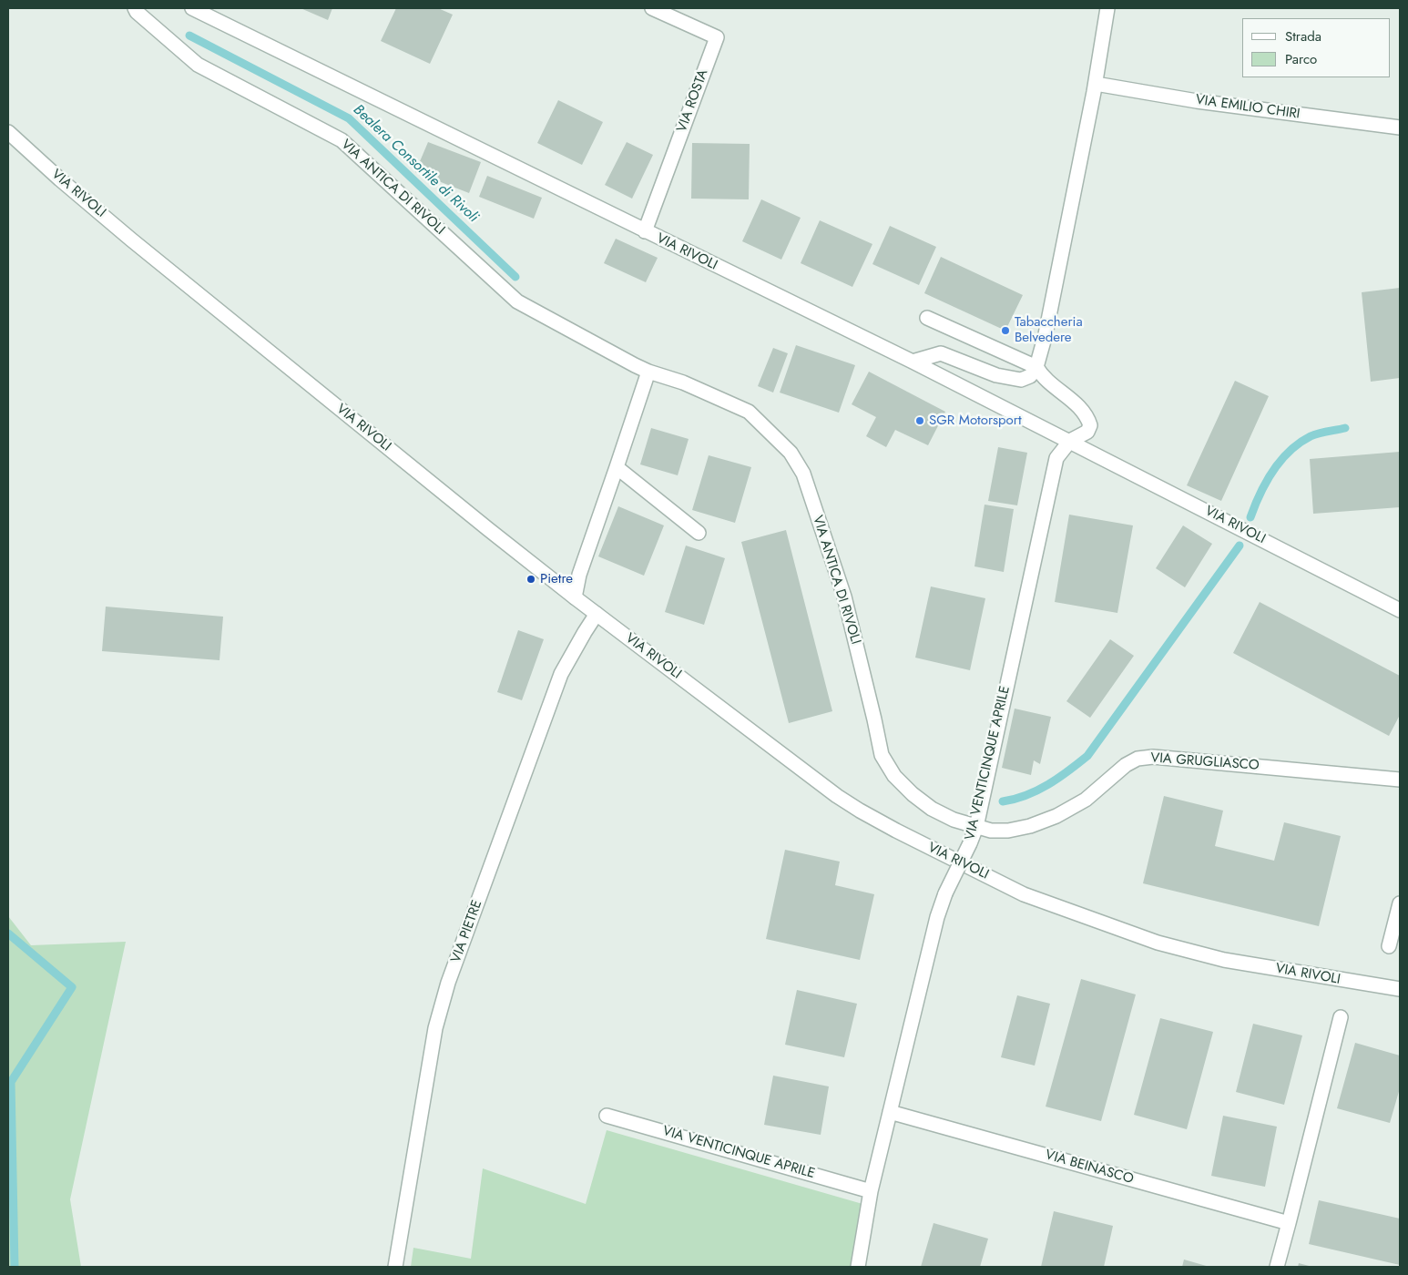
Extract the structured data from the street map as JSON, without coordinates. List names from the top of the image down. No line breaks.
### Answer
{"streets":{"street":["VIA ROSTA","VIA EMILIO CHIRI","VIA ANTICA DI RIVOLI","VIA RIVOLI","VIA GRUGLIASCO","VIA VENTICINQUE APRILE","VIA PIETRE","VIA BEINASCO"]},"crossings":[["VIA ROSTA","VIA RIVOLI"],["VIA ANTICA DI RIVOLI","VIA GRUGLIASCO"],["VIA ANTICA DI RIVOLI","VIA VENTICINQUE APRILE"],["VIA RIVOLI","VIA VENTICINQUE APRILE"],["VIA RIVOLI","VIA PIETRE"],["VIA GRUGLIASCO","VIA VENTICINQUE APRILE"],["VIA VENTICINQUE APRILE","VIA BEINASCO"]],"water":["Bealera Consortile di Rivoli"],"places":["Tabaccheria Belvedere","SGR Motorsport","Pietre"],"legend":["Strada","Parco"]}
